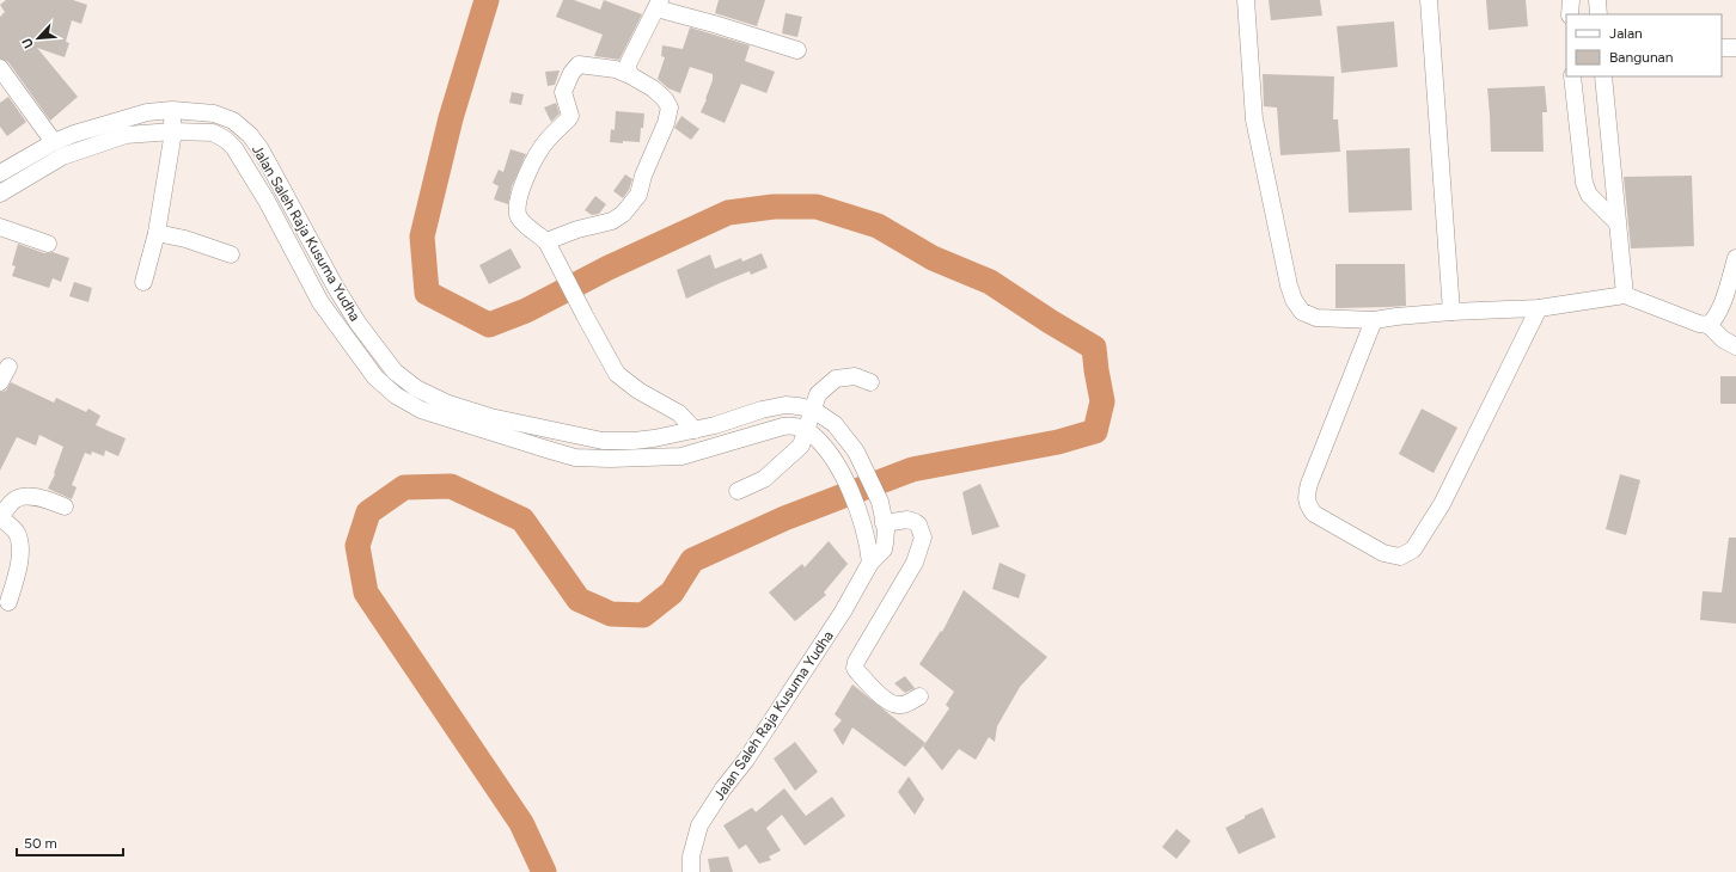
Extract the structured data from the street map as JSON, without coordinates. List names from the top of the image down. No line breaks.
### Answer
{"streets":{"street":["Jalan Saleh Raja Kusuma Yudha"]},"legend":["Jalan","Bangunan"],"scale_bar":"50 m","north":"bottom left"}
